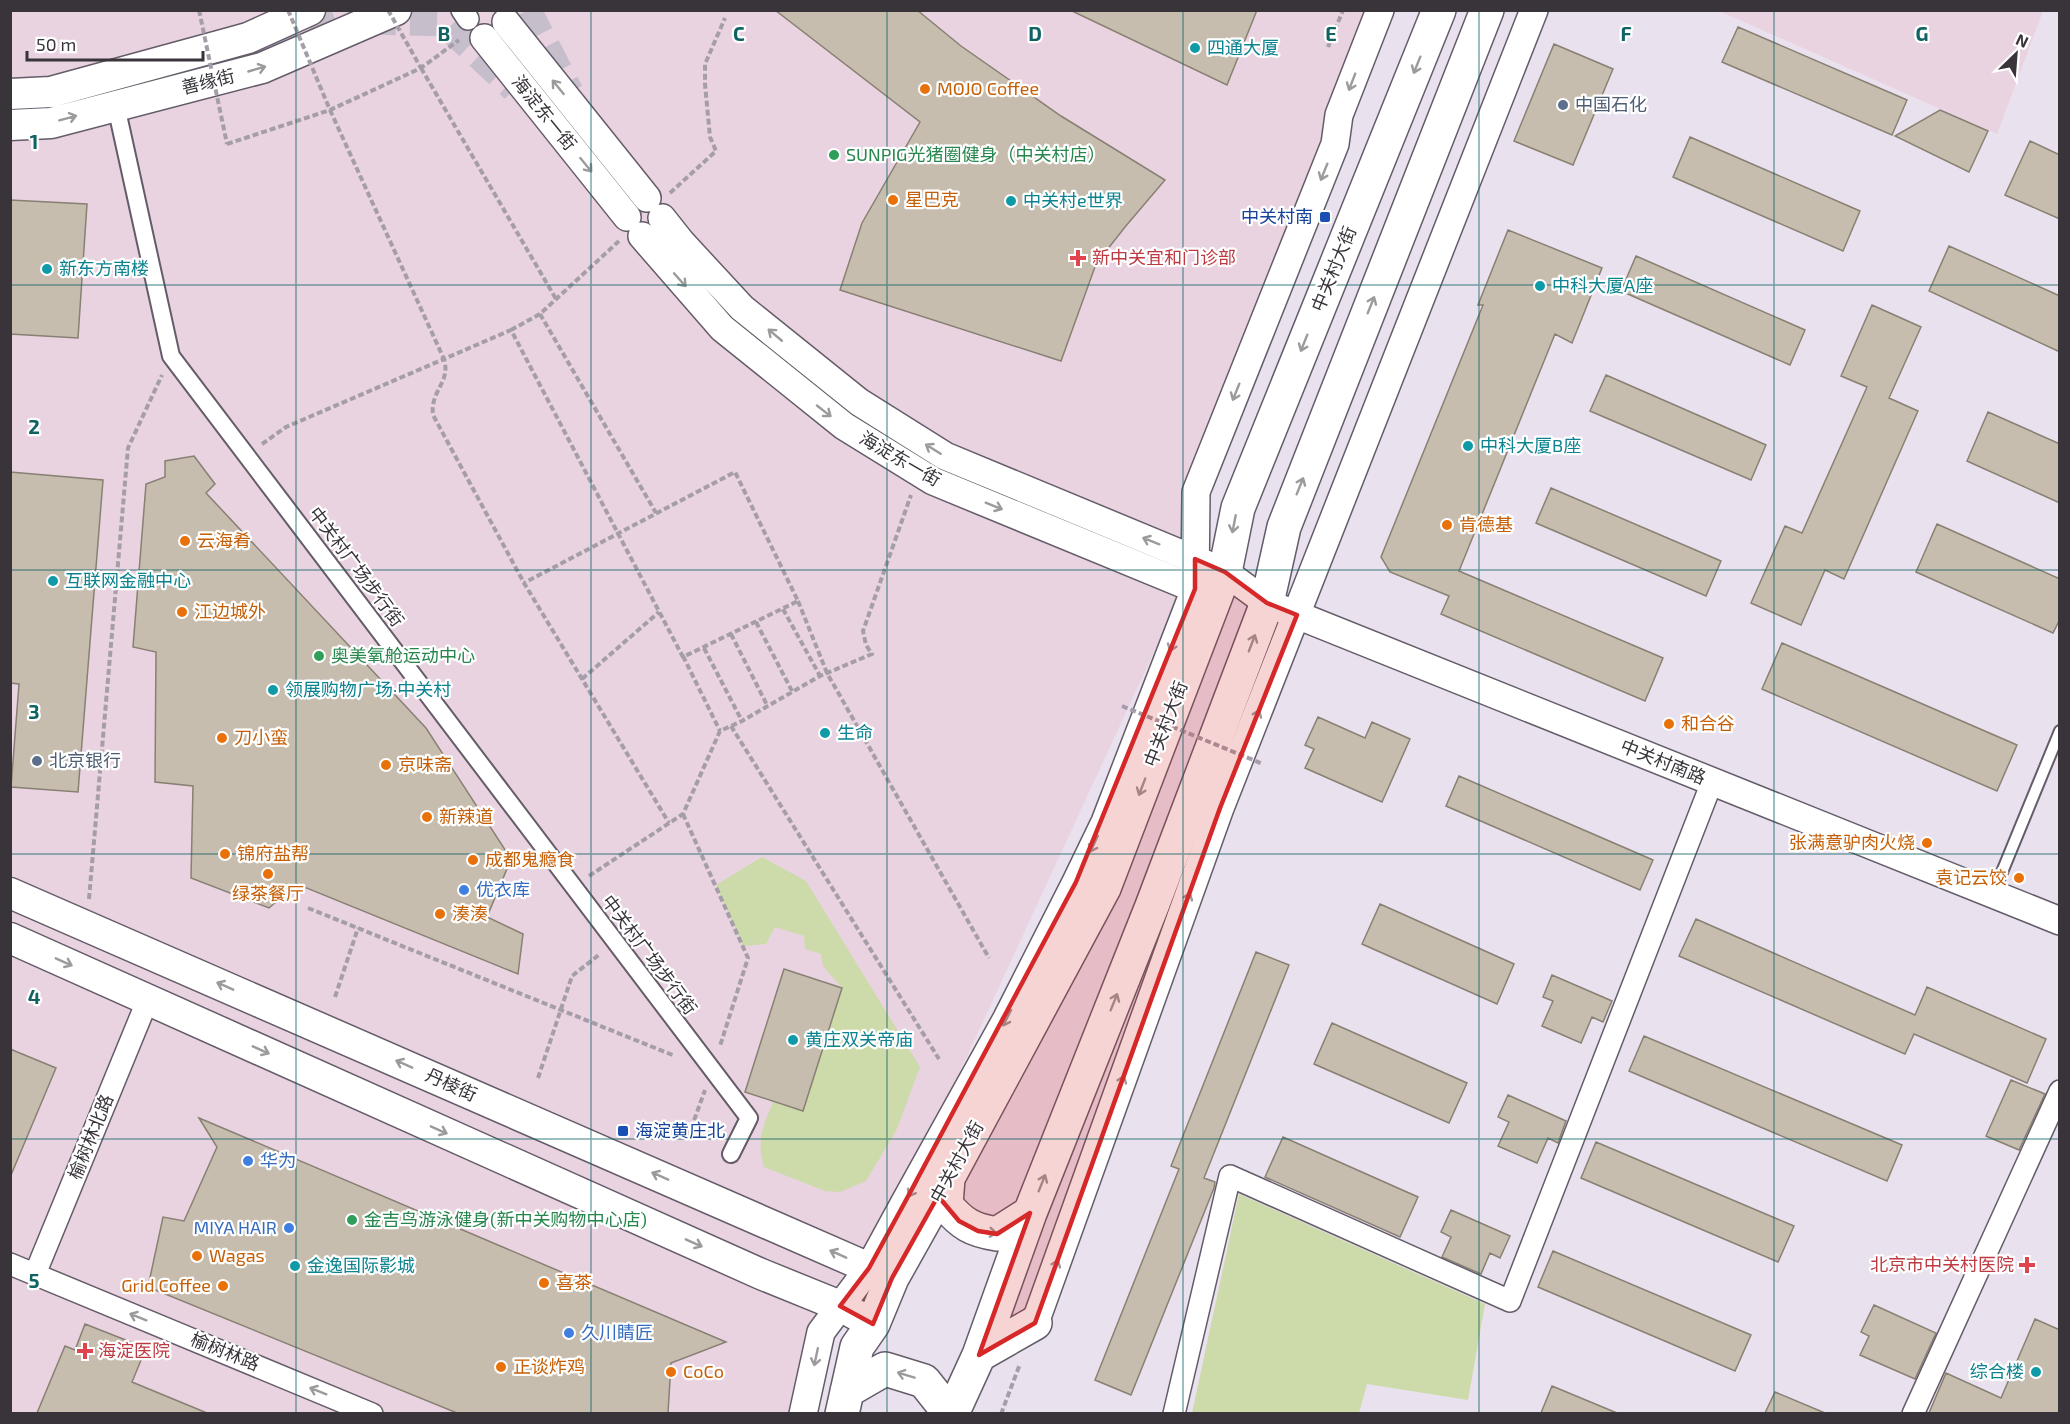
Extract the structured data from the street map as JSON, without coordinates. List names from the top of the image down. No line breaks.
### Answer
{"streets":{"main road":["善缘街","中关村大街","丹棱街"],"street":["海淀东一街","中关村广场步行街","中关村南路","榆树林北路","榆树林路"]},"crossings":[["善缘街","中关村广场步行街"],["海淀东一街","中关村大街"],["海淀东一街","中关村南路"],["中关村大街","中关村南路"],["中关村大街","丹棱街"],["榆树林北路","榆树林路"]],"one_way":["榆树林路"],"places":{"other":["四通大厦","MOJO Coffee","中国石化","SUNPIG光猪圈健身（中关村店）","星巴克","中关村e世界","新东方南楼","中科大厦A座","中科大厦B座","肯德基","云海肴","互联网金融中心","江边城外","奥美氧舱运动中心","领展购物广场·中关村","和合谷","生命","刀小蛮","北京银行","京味斋","新辣道","张满意驴肉火烧","锦府盐帮","成都鬼瘾食","绿茶餐厅","袁记云饺","优衣库","湊湊","黄庄双关帝庙","华为","金吉鸟游泳健身(新中关购物中心店)","MIYA HAIR","Wagas","金逸国际影城","喜茶","Grid Coffee","久川睛匠","正谈炸鸡","CoCo","综合楼"],"transit":["中关村南","海淀黄庄北"],"health":["新中关宜和门诊部","北京市中关村医院","海淀医院"]},"scale_bar":"50 m","north":"top right","grid":{"columns":["B","C","D","E","F","G"],"rows":["1","2","3","4","5"]}}
